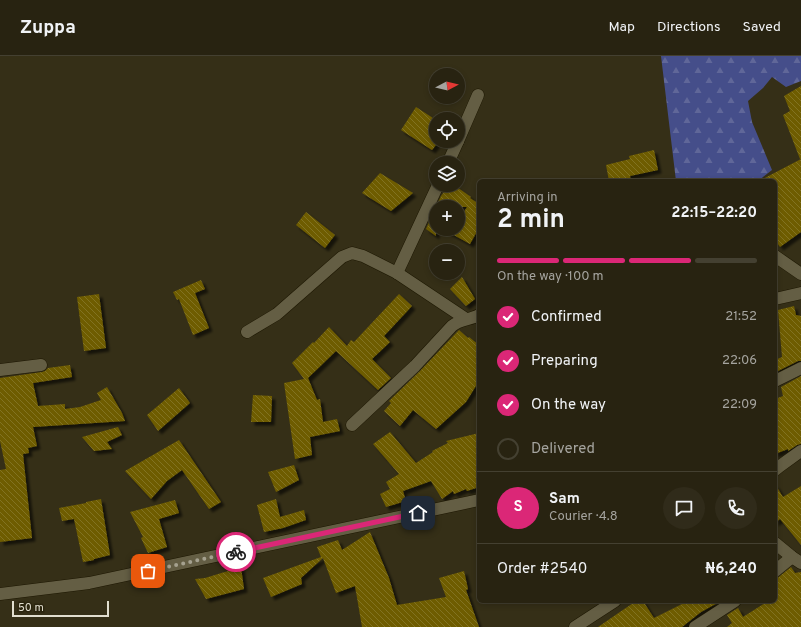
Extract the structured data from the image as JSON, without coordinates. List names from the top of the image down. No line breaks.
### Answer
{"scale_bar":"50 m","north":"right","page":{"header":"Zuppa","nav":["Map","Directions","Saved"],"map_buttons":["+","−"],"heading":["2 min","Arriving in","22:15–22:20"],"panel":["Sam","Courier · 4.8","Order #2540","₦6,240"],"bar":"On the way · 100 m","list":[["Confirmed","21:52"],["Preparing","22:06"],["On the way","22:09"],"Delivered"],"round":"S","scale":"50 m"}}
